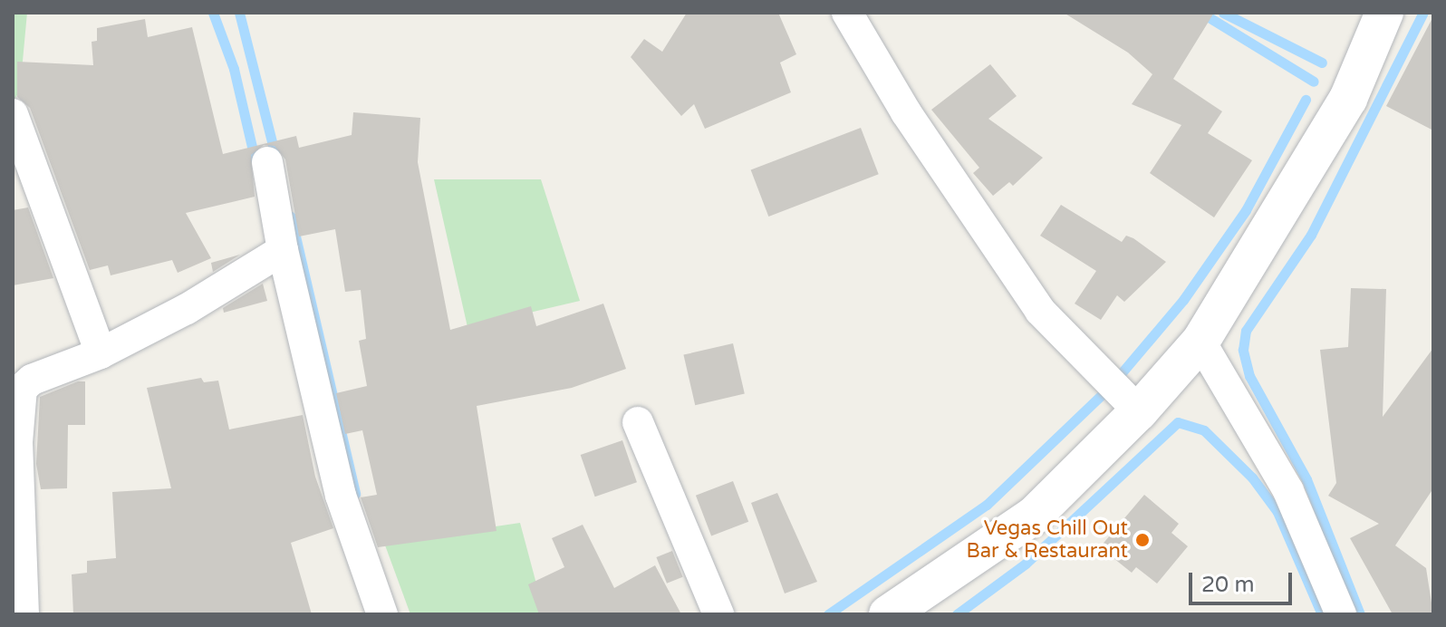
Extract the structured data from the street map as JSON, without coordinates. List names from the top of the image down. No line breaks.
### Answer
{"places":["Vegas Chill Out Bar & Restaurant"],"scale_bar":"20 m"}
